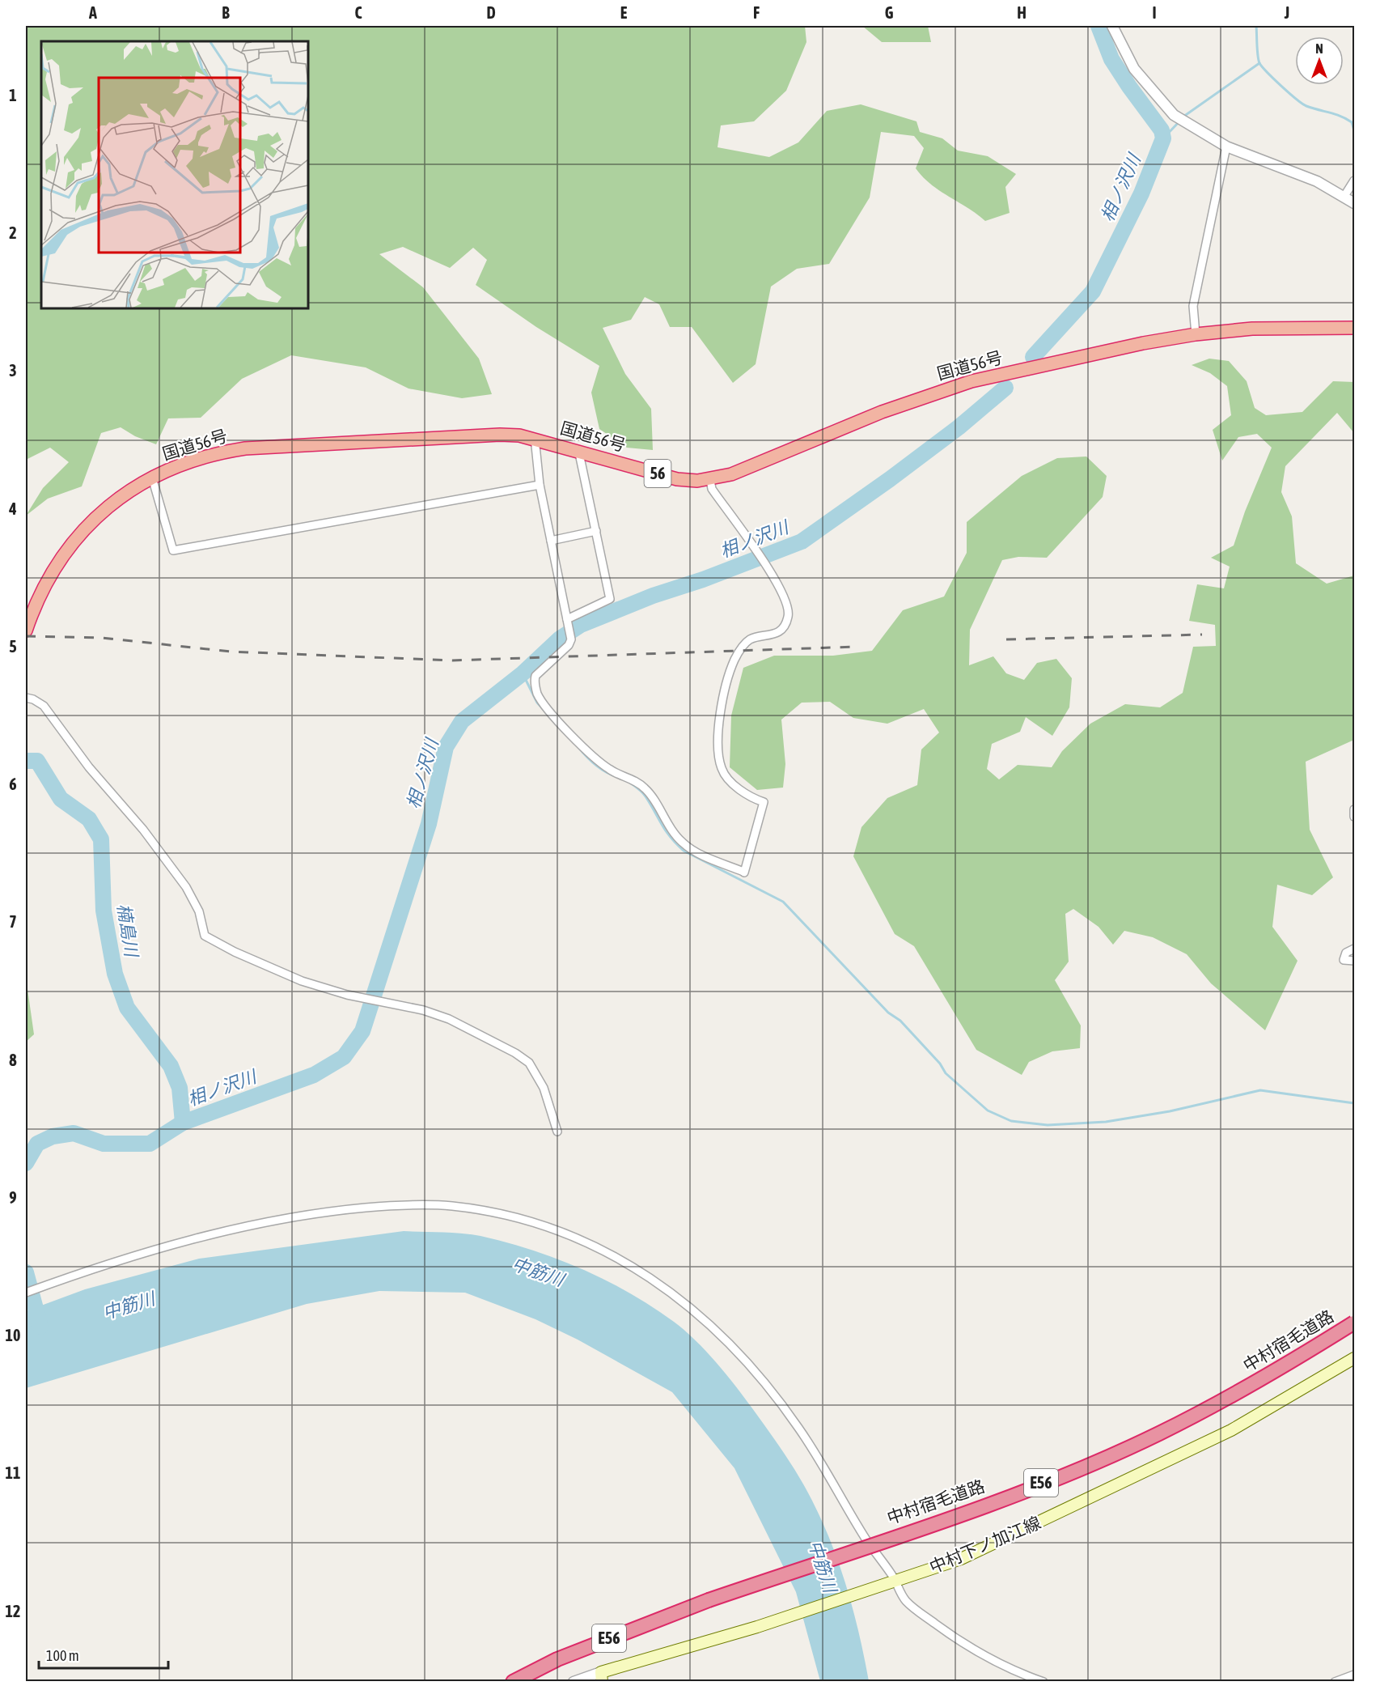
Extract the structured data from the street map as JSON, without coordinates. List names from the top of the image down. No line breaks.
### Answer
{"streets":{"highway":["国道56号","56","中村宿毛道路","E56"],"main road":["中村下ノ加江線"]},"water":["相ノ沢川","楠島川","中筋川"],"scale_bar":"100 m","north":"top","grid":{"columns":["A","B","C","D","E","F","G","H","I","J"],"rows":["1","2","3","4","5","6","7","8","9","10","11","12"]}}
